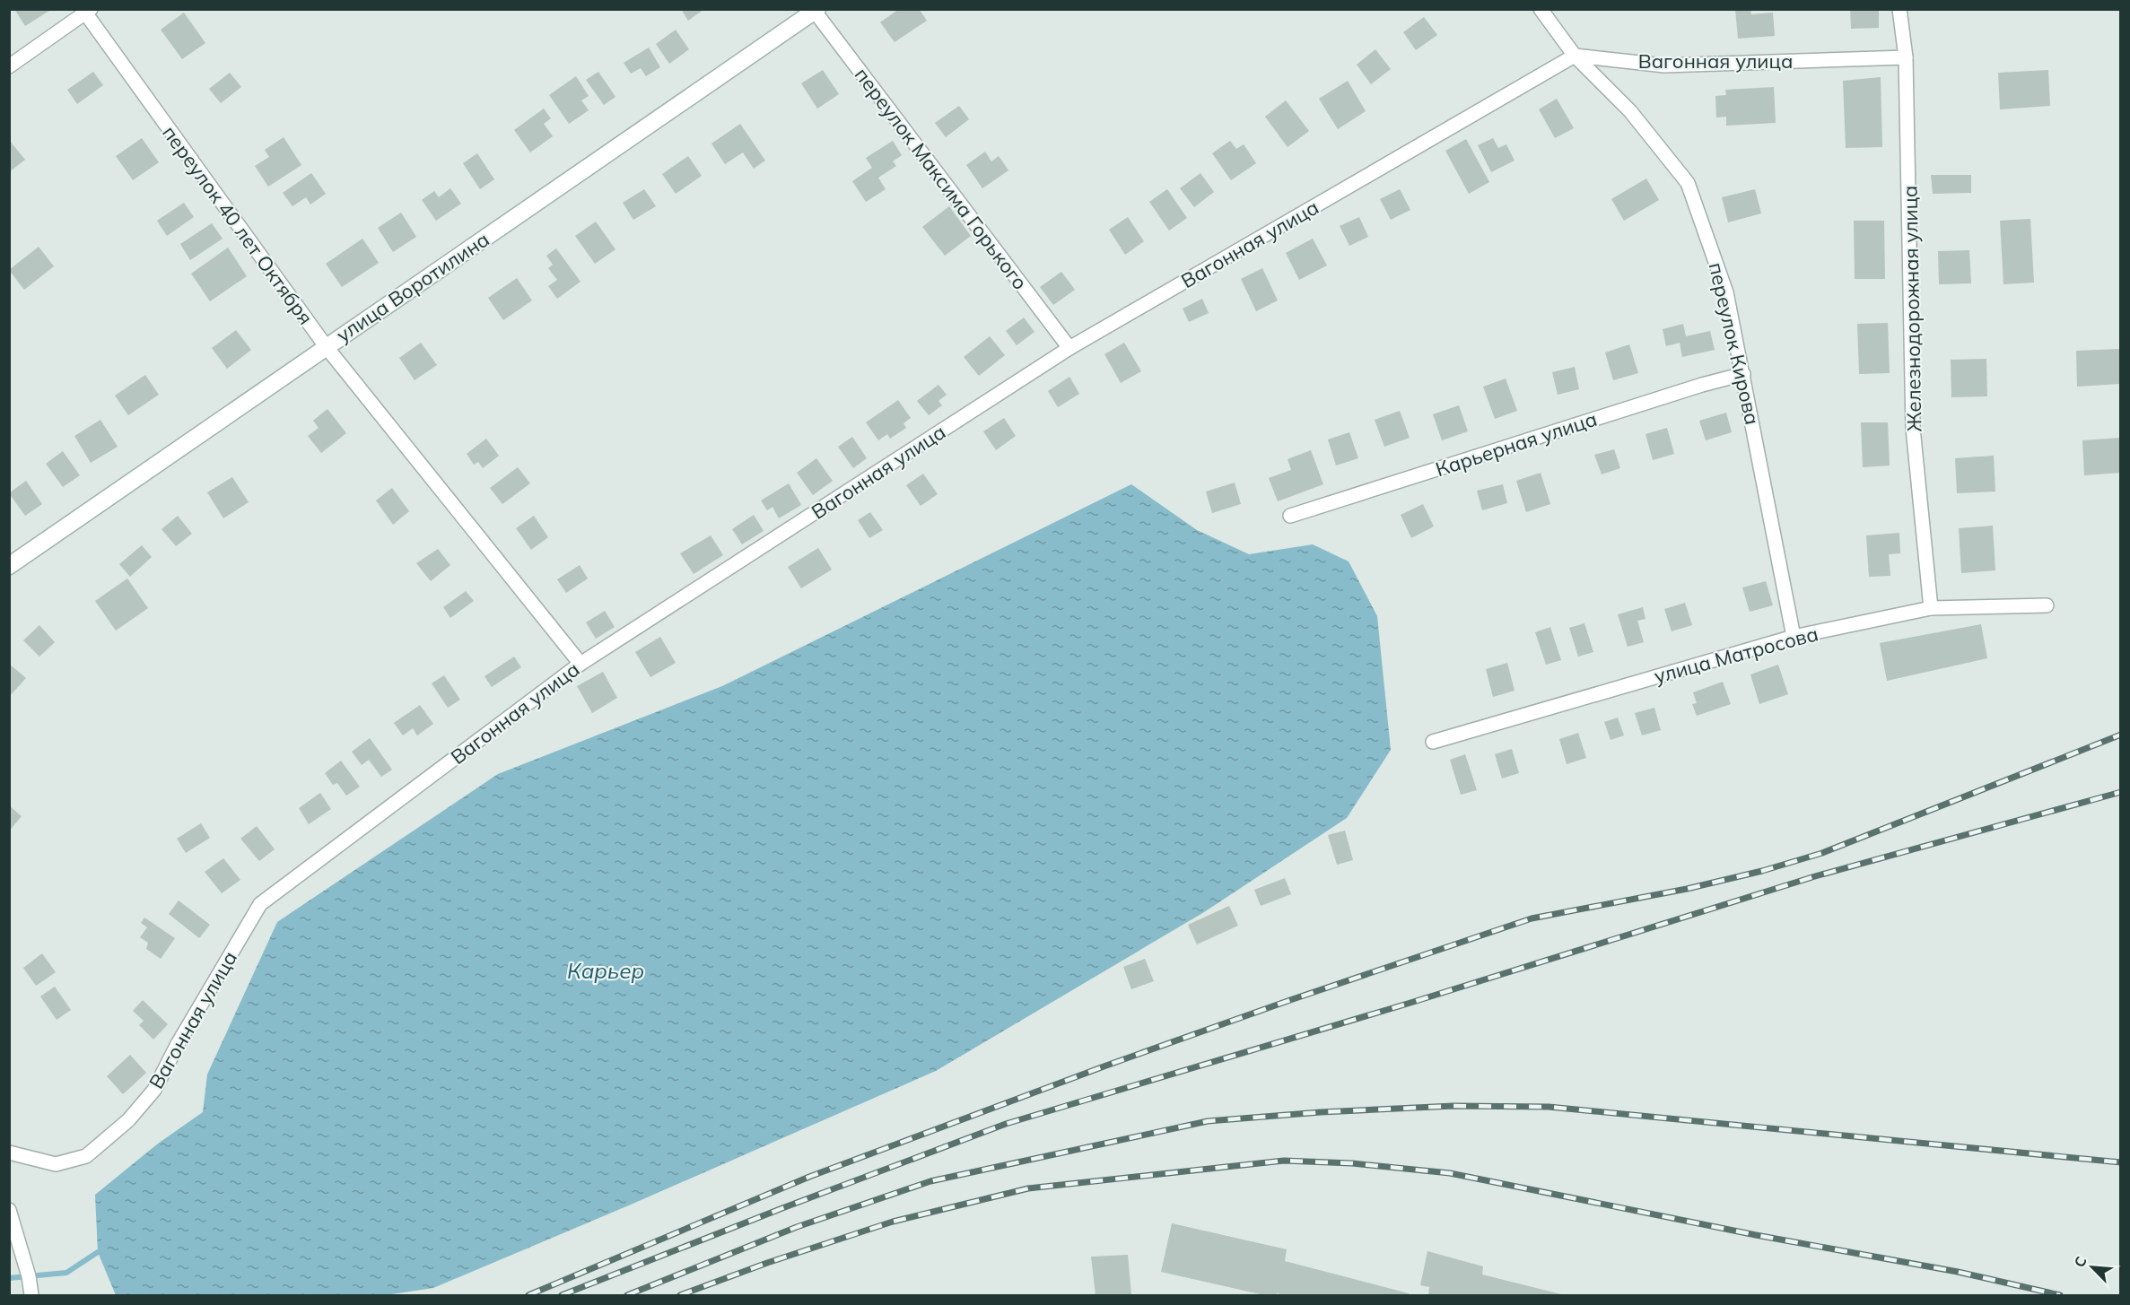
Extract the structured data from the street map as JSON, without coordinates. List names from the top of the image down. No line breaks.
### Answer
{"streets":{"street":["Вагонная улица","переулок Максима Горького","переулок 40 лет Октября","улица Воротилина","Железнодорожная улица","переулок Кирова","Карьерная улица","улица Матросова"]},"crossings":[["Вагонная улица","переулок Максима Горького"],["Вагонная улица","переулок 40 лет Октября"],["Вагонная улица","Железнодорожная улица"],["Вагонная улица","переулок Кирова"],["переулок Максима Горького","улица Воротилина"],["переулок 40 лет Октября","улица Воротилина"],["Железнодорожная улица","улица Матросова"],["переулок Кирова","Карьерная улица"],["переулок Кирова","улица Матросова"]],"water":["Карьер"],"north":"top left"}
